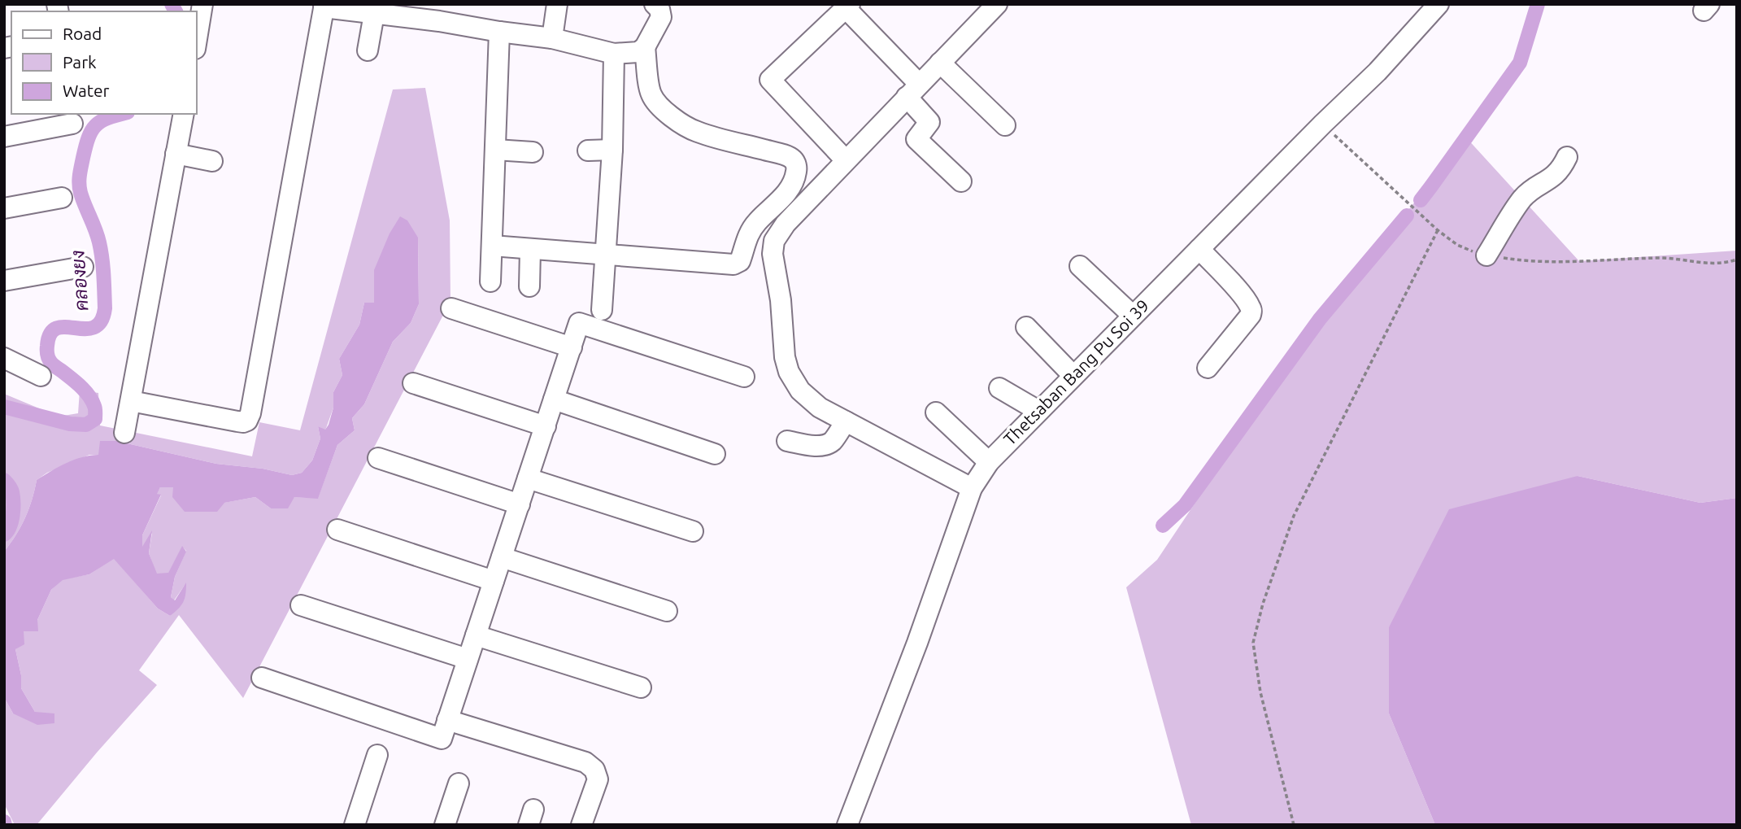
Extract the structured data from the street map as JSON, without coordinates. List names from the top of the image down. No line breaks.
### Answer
{"streets":{"street":["Thetsaban Bang Pu Soi 39"]},"water":["คลองยง"],"legend":["Road","Park","Water"]}
